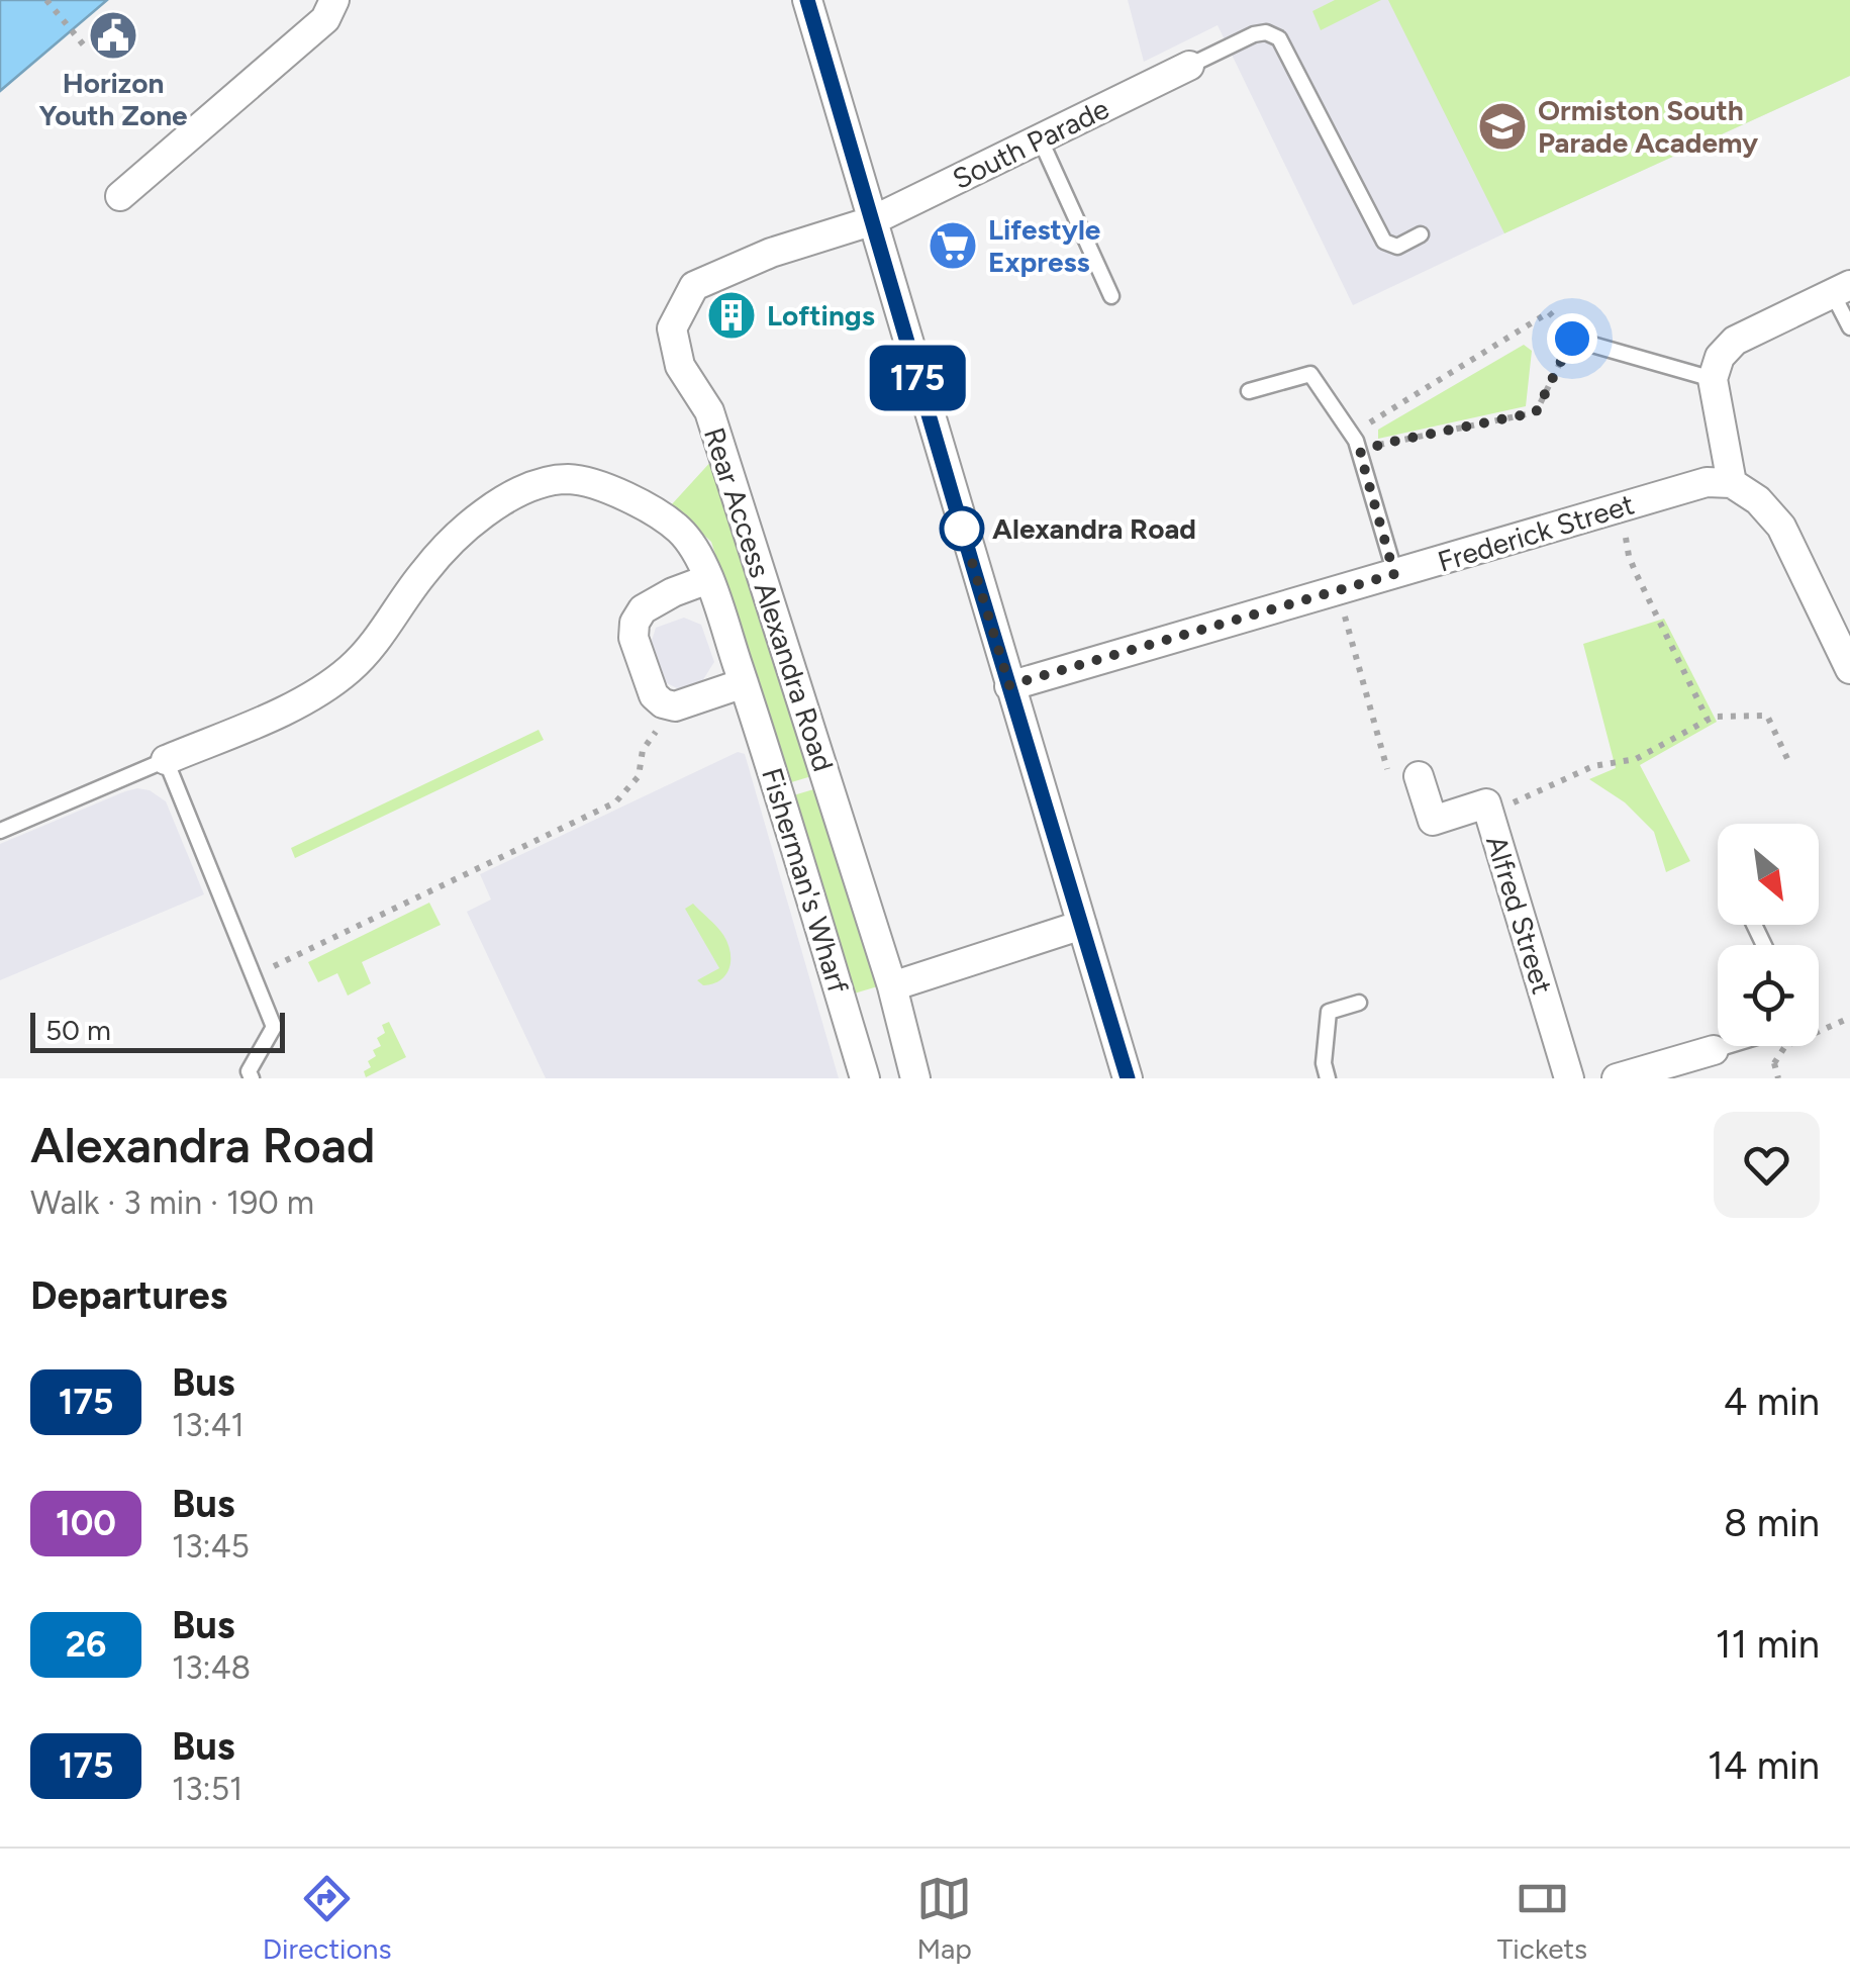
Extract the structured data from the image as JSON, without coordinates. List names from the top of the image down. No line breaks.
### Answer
{"streets":{"street":["South Parade","Frederick Street","Rear Access Alexandra Road","Fisherman's Wharf","Alfred Street"]},"crossings":[["South Parade","Rear Access Alexandra Road"]],"places":{"public building":["Horizon Youth Zone"],"school or university":["Ormiston South Parade Academy"],"supermarket":["Lifestyle Express"],"building":["Loftings"],"other":["Alexandra Road"]},"lines":["bus line 175"],"scale_bar":"50 m","north":"bottom right","page":{"on_map":"175","scale":"50 m","heading":[["Alexandra Road","Walk · 3 min · 190 m"],"Departures"],"list":[{"mark":"175","name":"Bus","note":"13:41","value":"4 min"},{"mark":"100","name":"Bus","note":"13:45","value":"8 min"},{"mark":"26","name":"Bus","note":"13:48","value":"11 min"},{"mark":"175","name":"Bus","note":"13:51","value":"14 min"}],"tabs":["Directions","Map","Tickets"]}}
